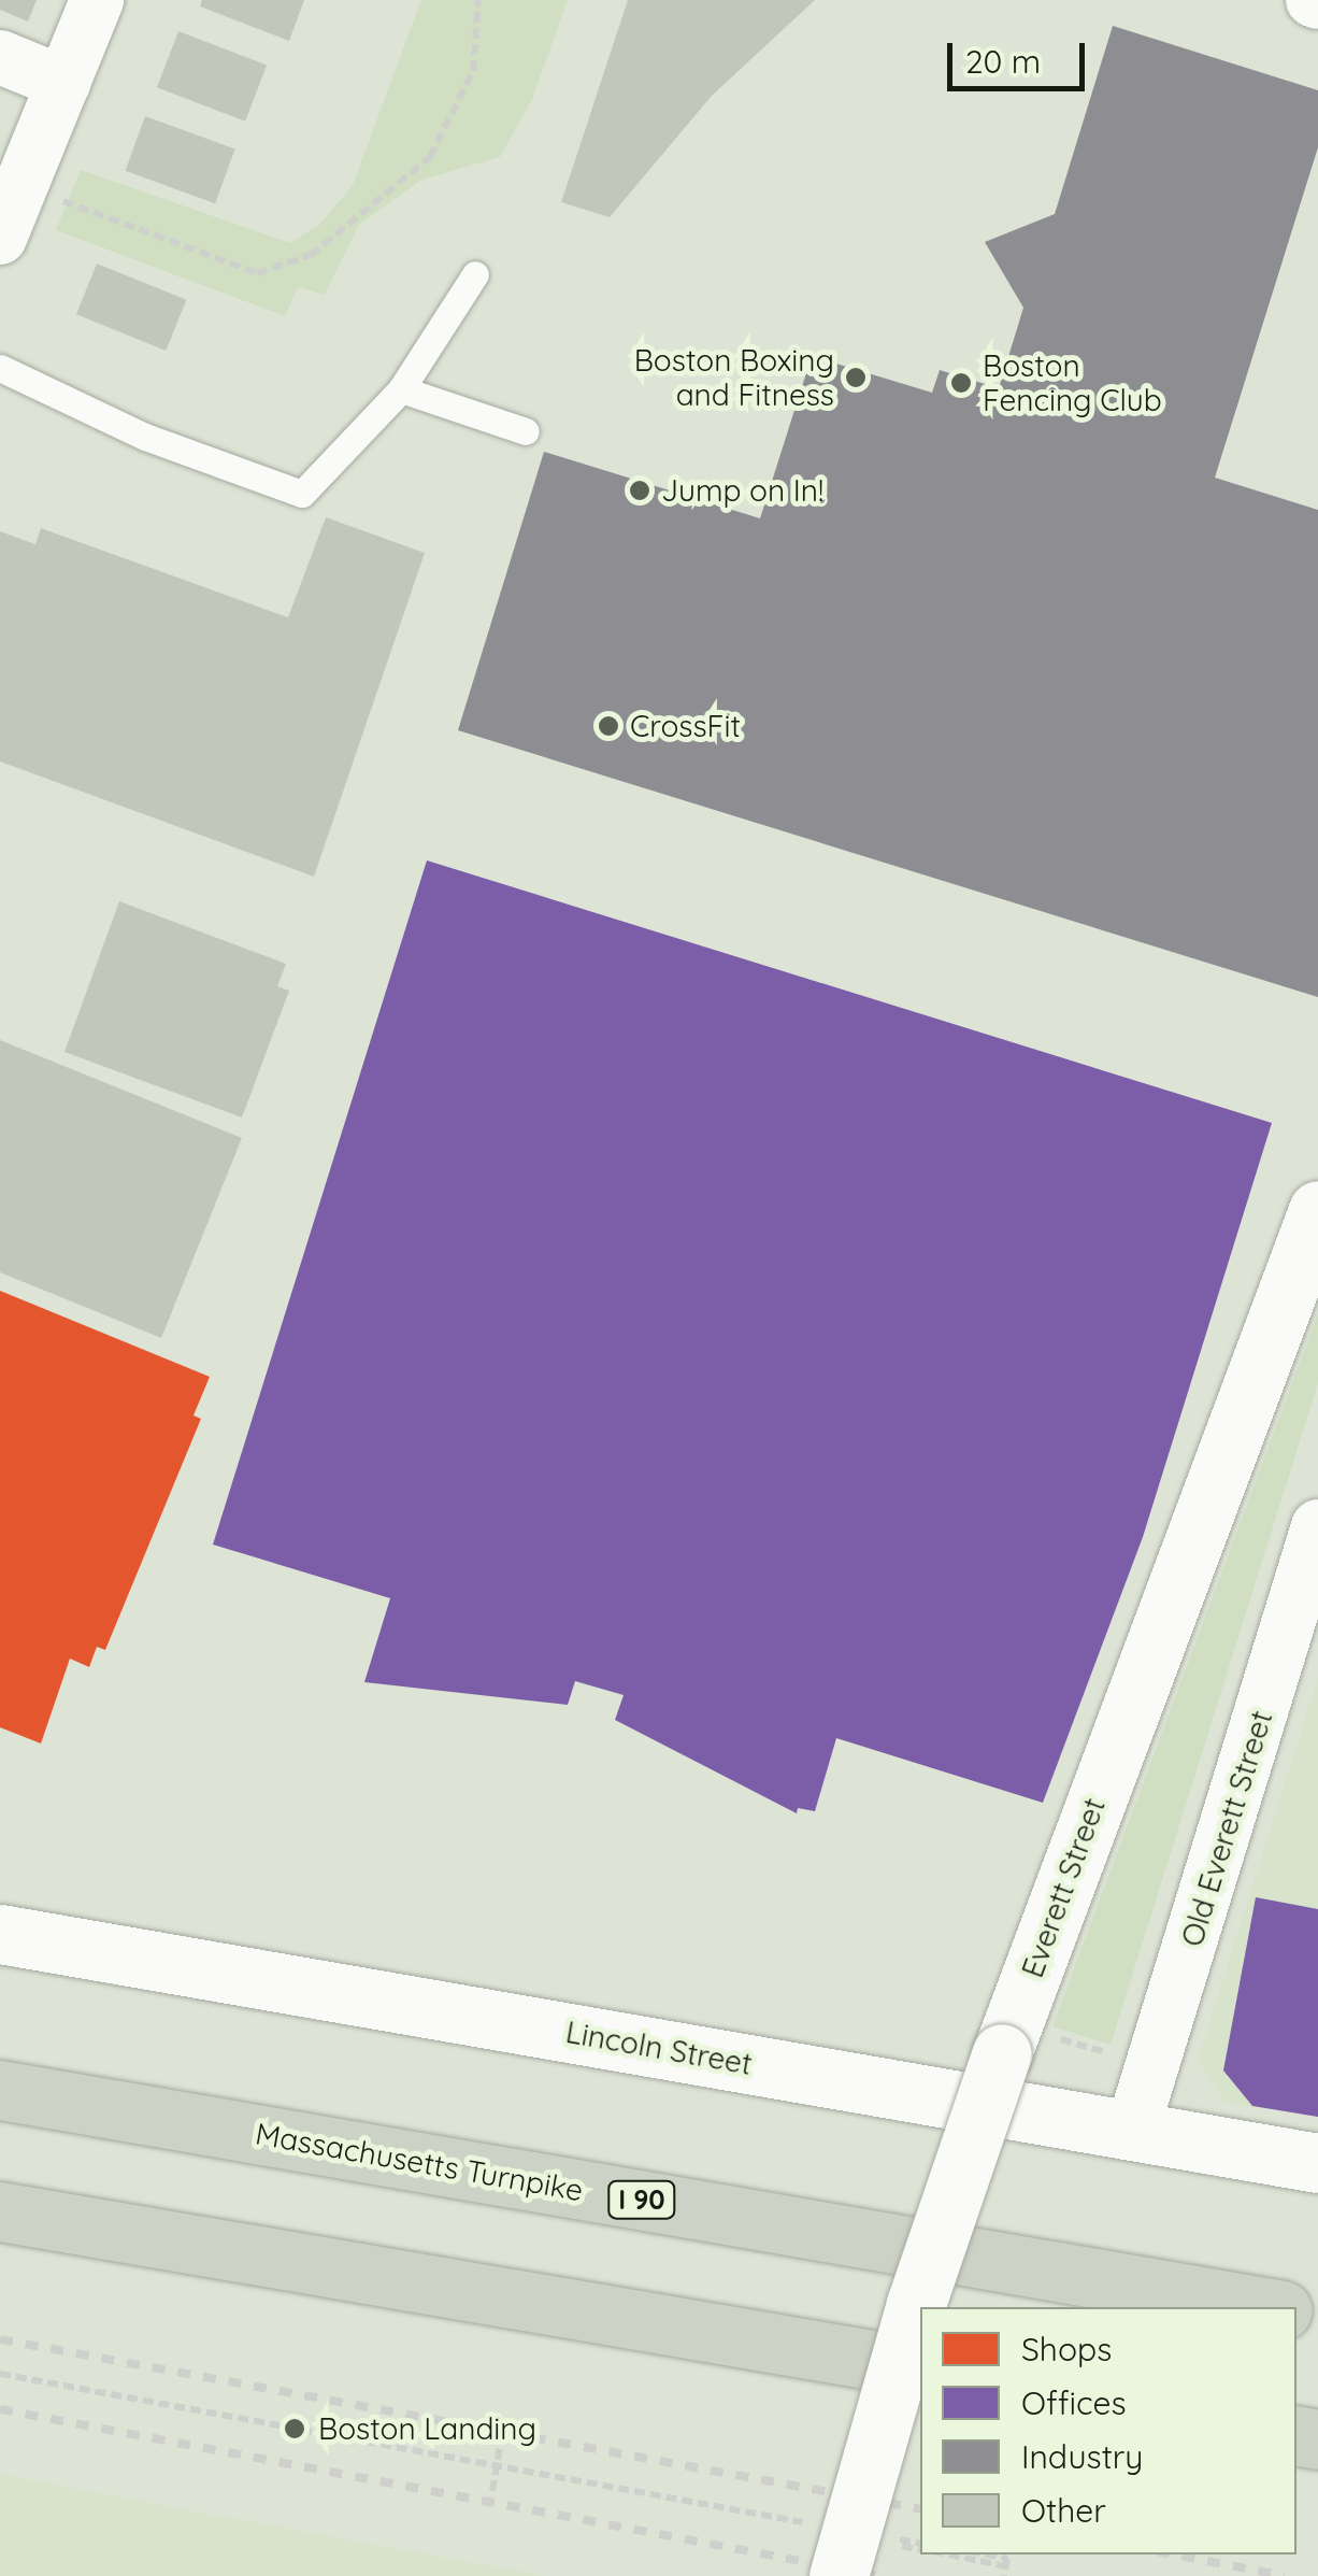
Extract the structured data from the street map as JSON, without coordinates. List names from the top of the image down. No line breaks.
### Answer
{"streets":{"highway":["Massachusetts Turnpike","I 90"],"street":["Old Everett Street","Everett Street","Lincoln Street"]},"crossings":[["Old Everett Street","Lincoln Street"]],"places":["Boston Boxing and Fitness","Boston Fencing Club","Jump on In!","CrossFit","Boston Landing"],"legend":["Shops","Offices","Industry","Other"],"scale_bar":"20 m"}
